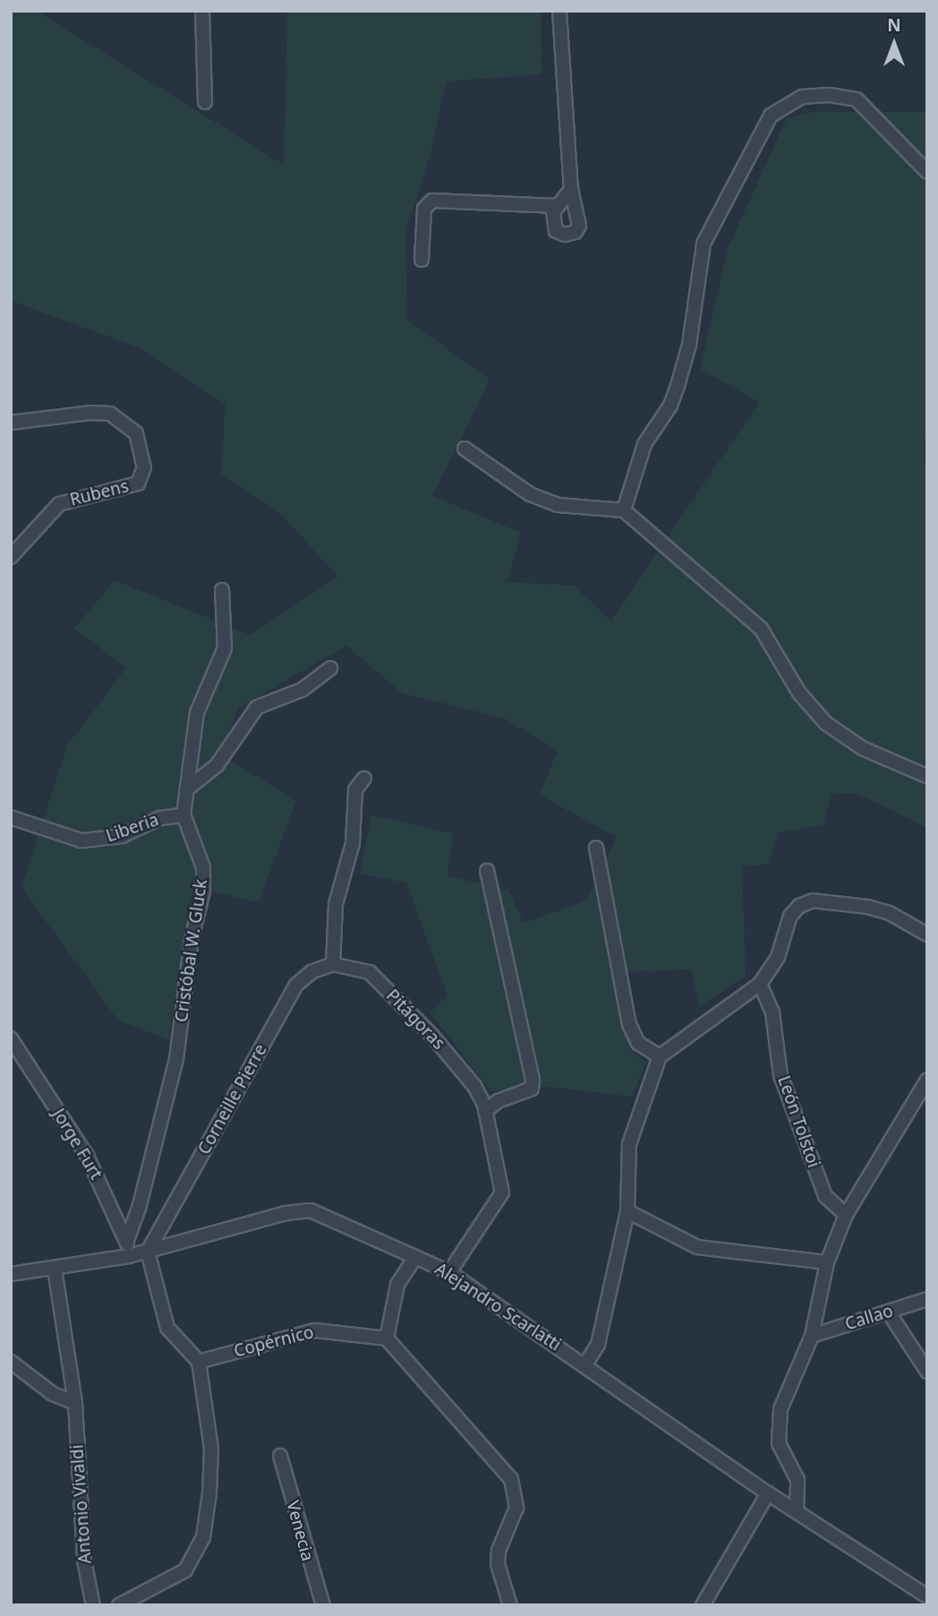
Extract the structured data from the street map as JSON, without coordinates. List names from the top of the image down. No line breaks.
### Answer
{"streets":{"street":["Rubens","Liberia","Cristóbal W. Gluck","Pitágoras","Corneille Pierre","León Tolstoi","Jorge Furt","Alejandro Scarlatti","Callao","Copérnico","Antonio Vivaldi","Venecia"]},"crossings":[["Liberia","Cristóbal W. Gluck"],["Cristóbal W. Gluck","Jorge Furt"],["Pitágoras","Corneille Pierre"],["Pitágoras","Alejandro Scarlatti"],["Corneille Pierre","Alejandro Scarlatti"],["Jorge Furt","Alejandro Scarlatti"],["Alejandro Scarlatti","Antonio Vivaldi"]],"north":"top"}
